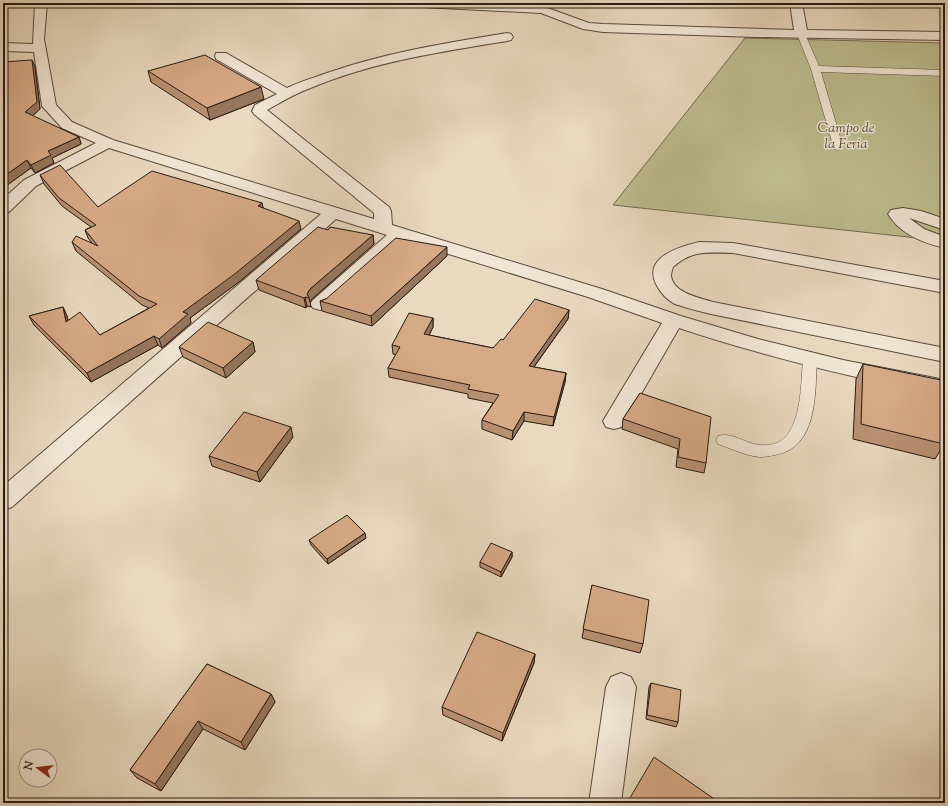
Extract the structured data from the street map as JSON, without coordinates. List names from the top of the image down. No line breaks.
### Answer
{"parks":["Campo de la Feria"],"north":"left"}
